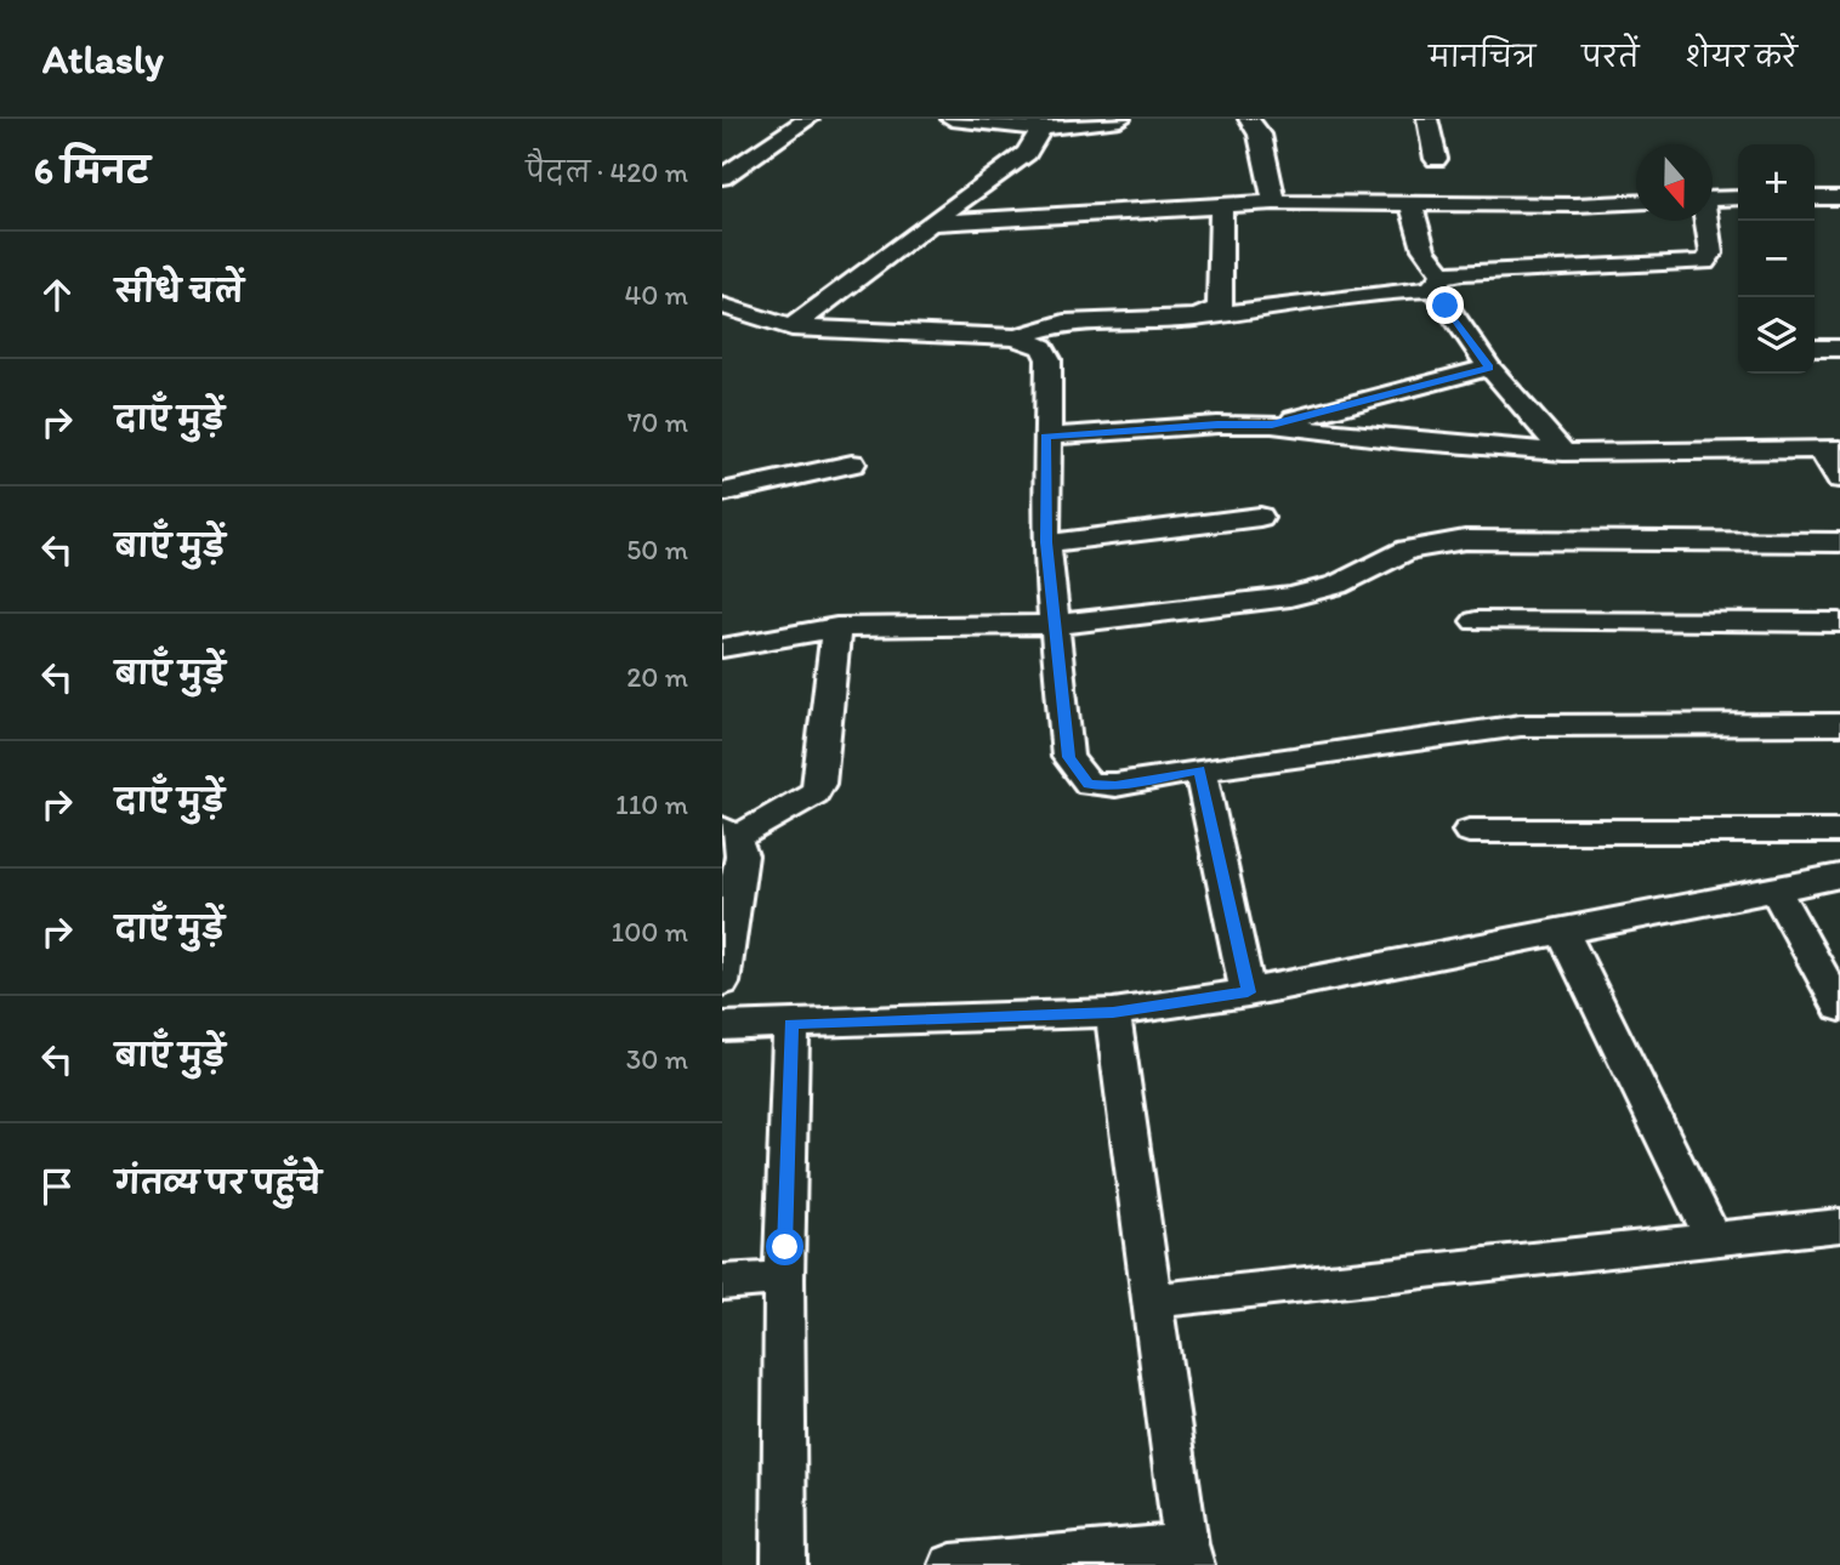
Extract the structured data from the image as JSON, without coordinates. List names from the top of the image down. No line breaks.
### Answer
{"north":"bottom","page":{"header":"Atlasly","nav":["मानचित्र","परतें","शेयर करें"],"heading":["6 मिनट","पैदल · 420 m"],"map_buttons":["+","−"],"list":[["सीधे चलें","40 m"],["दाएँ मुड़ें","70 m"],["बाएँ मुड़ें","50 m"],["बाएँ मुड़ें","20 m"],["दाएँ मुड़ें","110 m"],["दाएँ मुड़ें","100 m"],["बाएँ मुड़ें","30 m"],"गंतव्य पर पहुँचे"]}}
